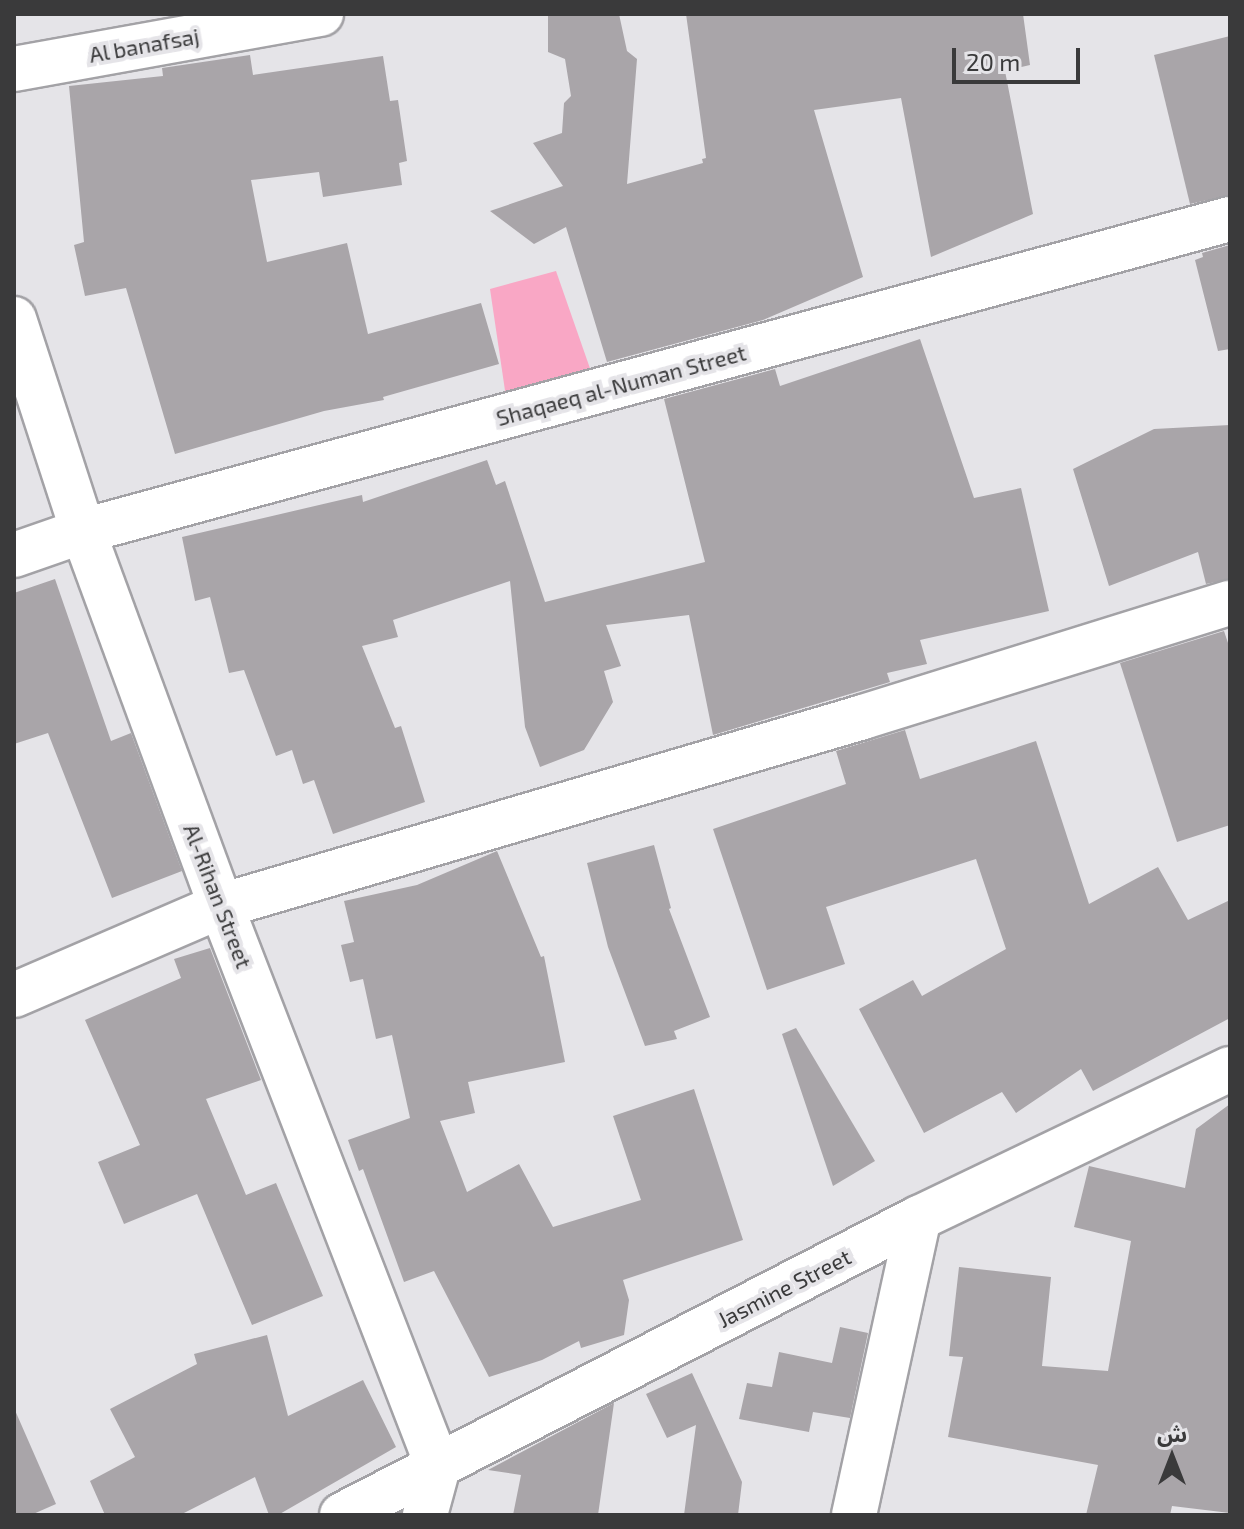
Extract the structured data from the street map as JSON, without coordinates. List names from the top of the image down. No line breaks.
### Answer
{"streets":{"street":["Al banafsaj","Shaqaeq al-Numan Street","Al-Rihan Street","Jasmine Street"]},"crossings":[["Shaqaeq al-Numan Street","Al-Rihan Street"],["Al-Rihan Street","Jasmine Street"]],"scale_bar":"20 m","north":"top"}
